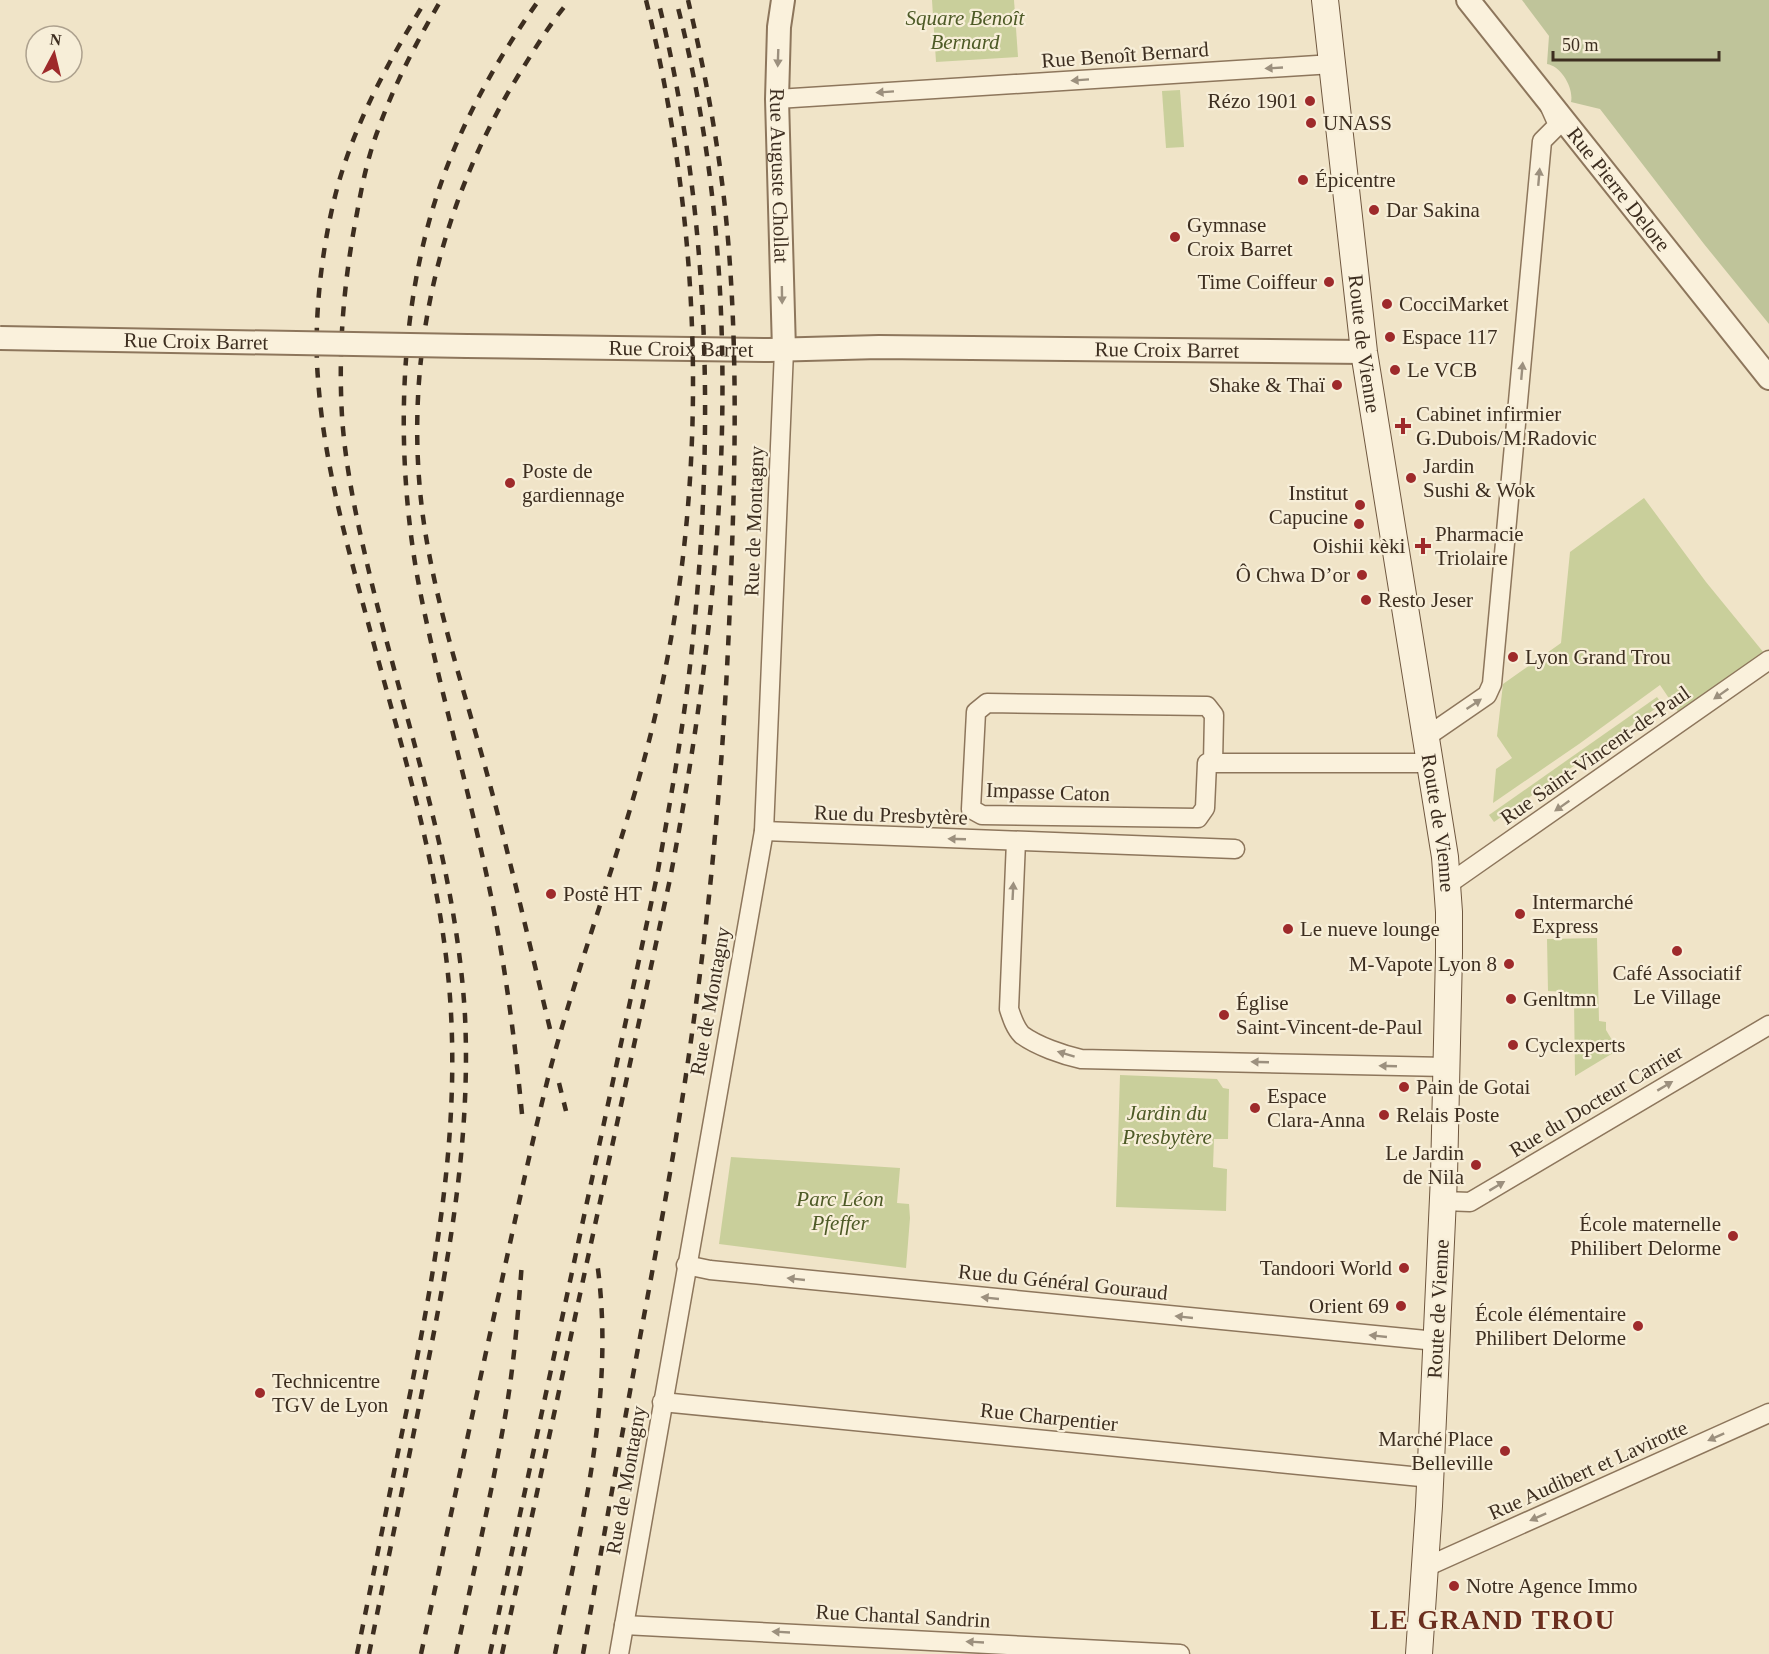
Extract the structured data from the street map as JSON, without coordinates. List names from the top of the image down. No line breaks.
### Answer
{"streets":{"main road":["Route de Vienne"],"street":["Rue Benoît Bernard","Rue Auguste Chollat","Rue Pierre Delore","Rue Croix Barret","Rue de Montagny","Rue Saint-Vincent-de-Paul","Impasse Caton","Rue du Presbytère","Rue du Docteur Carrier","Rue du Général Gouraud","Rue Charpentier","Rue Audibert et Lavirotte","Rue Chantal Sandrin"]},"crossings":[["Rue Benoît Bernard","Rue Auguste Chollat"],["Rue Benoît Bernard","Route de Vienne"],["Rue Auguste Chollat","Rue Croix Barret"],["Rue Auguste Chollat","Rue de Montagny"],["Rue Croix Barret","Route de Vienne"],["Rue Croix Barret","Rue de Montagny"],["Route de Vienne","Rue Saint-Vincent-de-Paul"],["Route de Vienne","Rue du Docteur Carrier"],["Route de Vienne","Rue du Général Gouraud"],["Route de Vienne","Rue Charpentier"],["Route de Vienne","Rue Audibert et Lavirotte"],["Rue de Montagny","Rue du Presbytère"],["Rue de Montagny","Rue du Général Gouraud"],["Rue de Montagny","Rue Charpentier"],["Rue de Montagny","Rue Chantal Sandrin"]],"one_way":["Rue Benoît Bernard","Rue Auguste Chollat","Rue Saint-Vincent-de-Paul","Rue du Presbytère","Rue du Docteur Carrier","Rue du Général Gouraud","Rue Audibert et Lavirotte","Rue Chantal Sandrin"],"districts":["LE GRAND TROU"],"parks":["Square Benoît Bernard","Jardin du Presbytère","Parc Léon Pfeffer"],"places":{"other":["Rézo 1901","UNASS","Épicentre","Dar Sakina","Gymnase Croix Barret","Time Coiffeur","CocciMarket","Espace 117","Le VCB","Shake & Thaï","Jardin Sushi & Wok","Poste de gardiennage","Institut Capucine","Oishii kèki","Ô Chwa D’or","Resto Jeser","Lyon Grand Trou","Poste HT","Intermarché Express","Le nueve lounge","Café Associatif Le Village","M-Vapote Lyon 8","Genltmn","Église Saint-Vincent-de-Paul","Cyclexperts","Pain de Gotai","Espace Clara-Anna","Relais Poste","Le Jardin de Nila","École maternelle Philibert Delorme","Tandoori World","Orient 69","École élémentaire Philibert Delorme","Technicentre TGV de Lyon","Marché Place Belleville","Notre Agence Immo"],"health":["Cabinet infirmier G.Dubois/M.Radovic","Pharmacie Triolaire"]},"scale_bar":"50 m","north":"top"}
